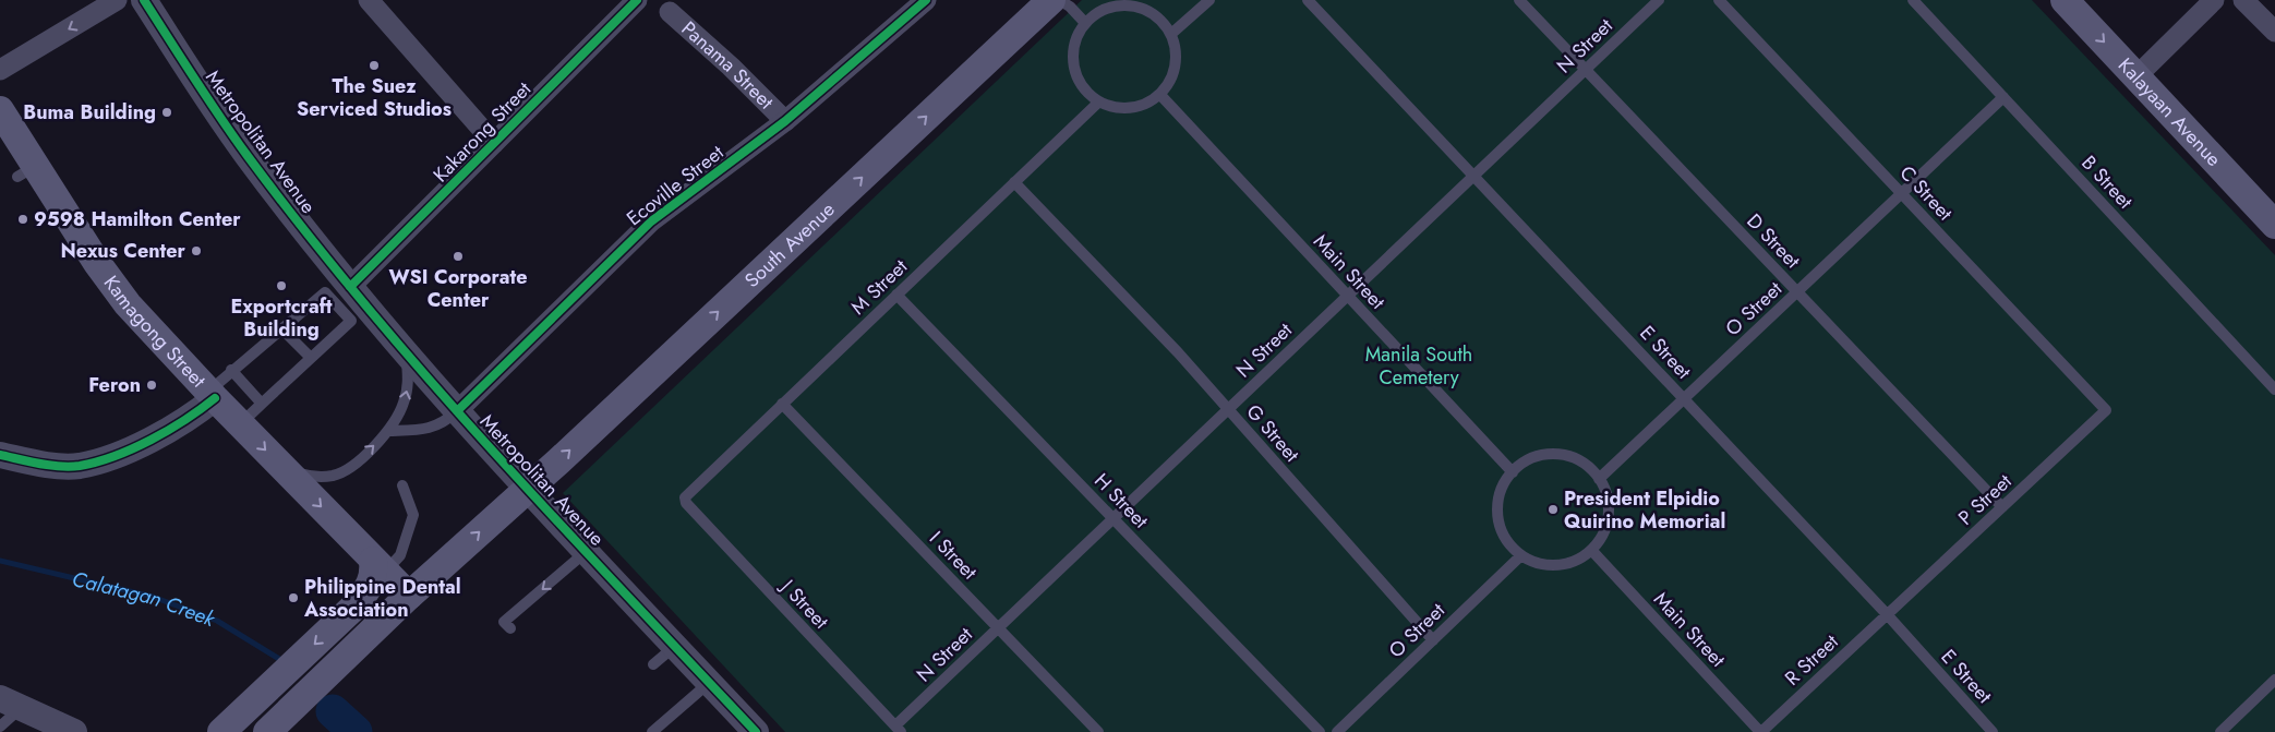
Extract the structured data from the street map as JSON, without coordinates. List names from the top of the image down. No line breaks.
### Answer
{"streets":{"main road":["Kalayaan Avenue","South Avenue","Kamagong Street"],"street":["Panama Street","Kakarong Street","Metropolitan Avenue","Ecoville Street"],"lane":["N Street","B Street","C Street","D Street","Main Street","M Street","O Street","E Street","G Street","P Street","H Street","I Street","J Street","R Street"]},"crossings":[["N Street","D Street"],["N Street","Main Street"],["N Street","E Street"],["N Street","G Street"],["N Street","H Street"],["N Street","I Street"],["N Street","J Street"],["Panama Street","Ecoville Street"],["Kakarong Street","Metropolitan Avenue"],["Metropolitan Avenue","Ecoville Street"],["Metropolitan Avenue","South Avenue"],["B Street","O Street"],["C Street","O Street"],["C Street","P Street"],["D Street","O Street"],["D Street","P Street"],["South Avenue","Kamagong Street"],["Main Street","M Street"],["Main Street","O Street"],["Main Street","R Street"],["M Street","G Street"],["M Street","H Street"],["M Street","I Street"],["M Street","J Street"],["O Street","E Street"],["O Street","G Street"],["E Street","P Street"],["E Street","R Street"],["P Street","R Street"]],"one_way":["South Avenue"],"water":["Calatagan Creek"],"parks":["Manila South Cemetery"],"places":["The Suez Serviced Studios","Buma Building","9598 Hamilton Center","Nexus Center","WSI Corporate Center","Exportcraft Building","Feron","President Elpidio Quirino Memorial","Philippine Dental Association"]}
